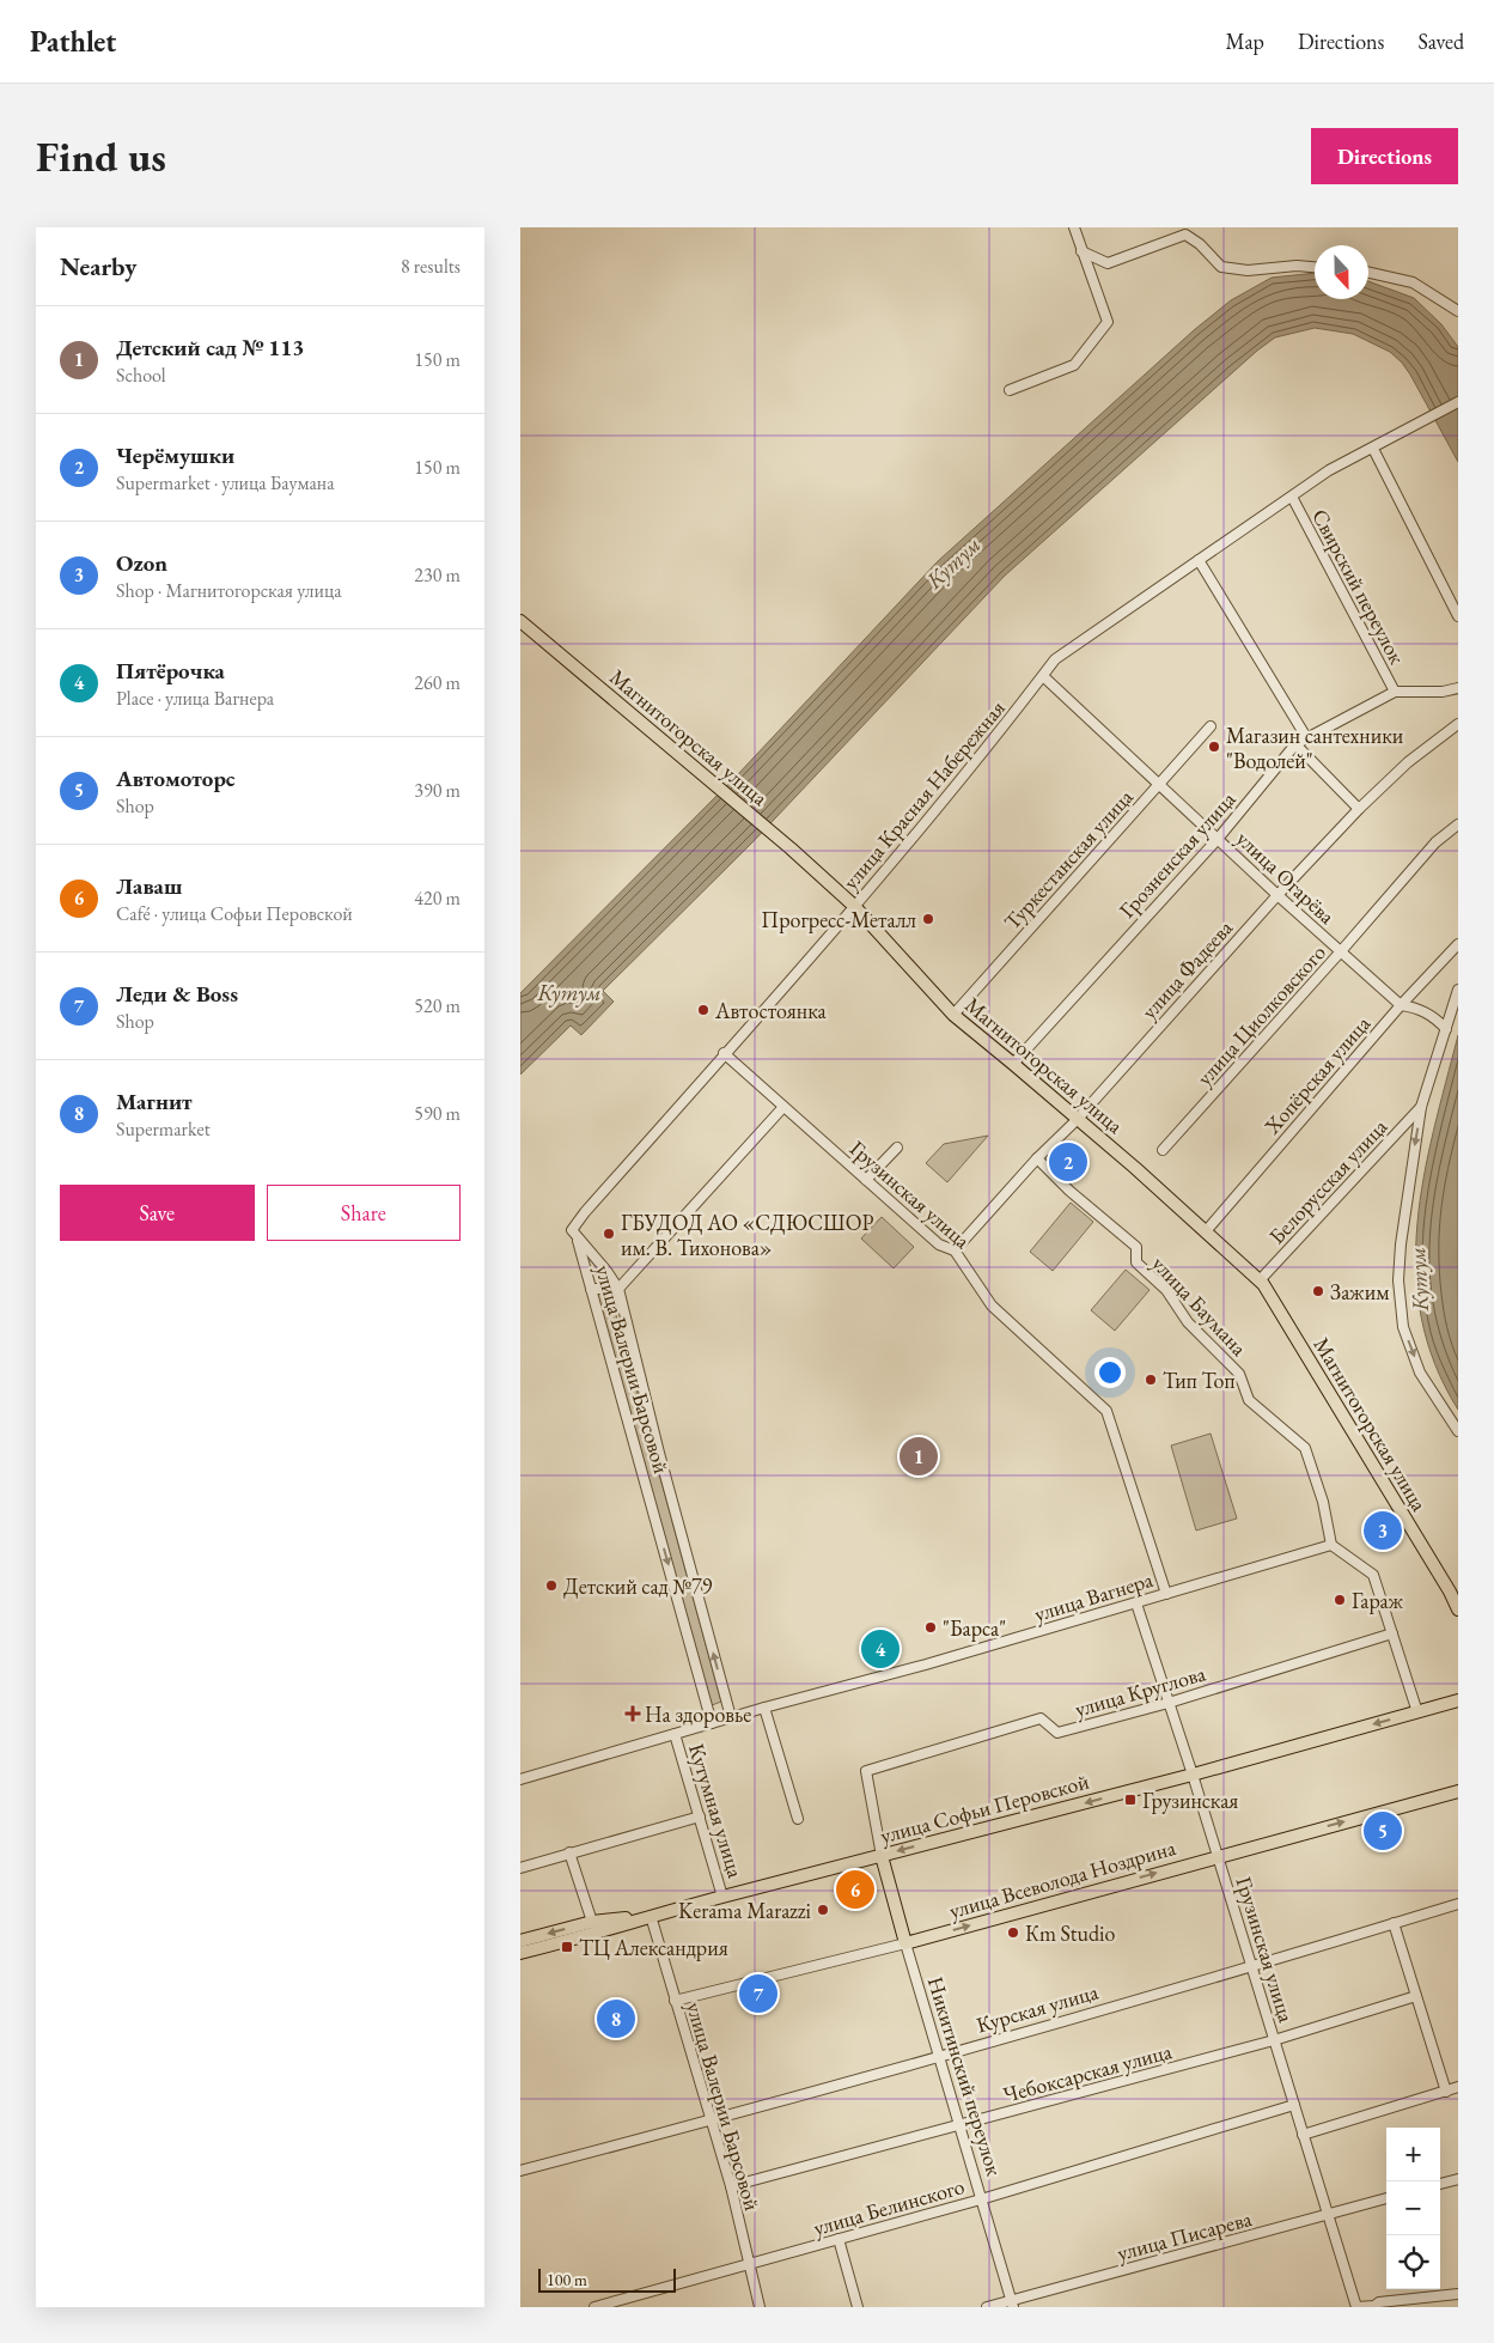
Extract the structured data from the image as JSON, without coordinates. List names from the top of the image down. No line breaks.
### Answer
{"streets":{"main road":["Магнитогорская улица","улица Софьи Перовской","улица Всеволода Ноздрина","Никитинский переулок"],"street":["Свирский переулок","улица Красная Набережная","Грозненская улица","Туркестанская улица","улица Огарёва","улица Фадеева","улица Циолковского","Хопёрская улица","Белорусская улица","Грузинская улица","улица Баумана","улица Валерии Барсовой","улица Вагнера","улица Круглова","Кутумная улица","Курская улица","Чебоксарская улица","улица Белинского","улица Писарева"]},"crossings":[["Свирский переулок","улица Красная Набережная"],["Свирский переулок","Грозненская улица"],["Магнитогорская улица","улица Красная Набережная"],["Магнитогорская улица","Грозненская улица"],["Магнитогорская улица","Туркестанская улица"],["Магнитогорская улица","улица Фадеева"],["Магнитогорская улица","Хопёрская улица"],["Магнитогорская улица","Белорусская улица"],["улица Красная Набережная","улица Огарёва"],["улица Красная Набережная","Грузинская улица"],["улица Красная Набережная","улица Валерии Барсовой"],["Грозненская улица","улица Огарёва"],["Туркестанская улица","улица Огарёва"],["улица Огарёва","улица Фадеева"],["улица Огарёва","улица Циолковского"],["улица Огарёва","Хопёрская улица"],["улица Фадеева","Грузинская улица"],["улица Фадеева","улица Баумана"],["Грузинская улица","улица Вагнера"],["Грузинская улица","улица Круглова"],["Грузинская улица","улица Софьи Перовской"],["Грузинская улица","улица Всеволода Ноздрина"],["Грузинская улица","Курская улица"],["Грузинская улица","Чебоксарская улица"],["Грузинская улица","улица Белинского"],["Грузинская улица","улица Писарева"],["улица Баумана","улица Вагнера"],["улица Валерии Барсовой","улица Вагнера"],["улица Валерии Барсовой","улица Софьи Перовской"],["улица Валерии Барсовой","улица Всеволода Ноздрина"],["улица Валерии Барсовой","Курская улица"],["улица Валерии Барсовой","Чебоксарская улица"],["улица Валерии Барсовой","улица Белинского"],["улица Вагнера","Кутумная улица"],["улица Круглова","улица Софьи Перовской"],["улица Круглова","Никитинский переулок"],["улица Софьи Перовской","Кутумная улица"],["улица Софьи Перовской","Никитинский переулок"],["улица Всеволода Ноздрина","Никитинский переулок"],["Курская улица","Никитинский переулок"],["Чебоксарская улица","Никитинский переулок"],["Никитинский переулок","улица Белинского"],["Никитинский переулок","улица Писарева"]],"one_way":["улица Софьи Перовской","улица Всеволода Ноздрина"],"water":["Кутум"],"places":{"other":["Магазин сантехники \"Водолей\"","Прогресс-Металл","Автостоянка","ГБУДОД АО «СДЮСШОР им. В. Тихонова»","Зажим","Тип Топ","Детский сад №79","Гараж","\"Барса\"","Kerama Marazzi","Кm Studio"],"health":["На здоровье"],"transit":["Грузинская","ТЦ Александрия"]},"scale_bar":"100 m","north":"bottom","page":{"header":"Pathlet","nav":["Map","Directions","Saved"],"buttons":["Directions",["Save","Share"]],"title":"Find us","heading":["Nearby","8 results"],"list":[{"mark":"1","name":"Детский сад № 113","note":"School","value":"150 m"},{"mark":"2","name":"Черёмушки","note":"Supermarket · улица Баумана","value":"150 m"},{"mark":"3","name":"Ozon","note":"Shop · Магнитогорская улица","value":"230 m"},{"mark":"4","name":"Пятёрочка","note":"Place · улица Вагнера","value":"260 m"},{"mark":"5","name":"Автомоторс","note":"Shop","value":"390 m"},{"mark":"6","name":"Лаваш","note":"Café · улица Софьи Перовской","value":"420 m"},{"mark":"7","name":"Леди & Boss","note":"Shop","value":"520 m"},{"mark":"8","name":"Магнит","note":"Supermarket","value":"590 m"}],"pins":["2","1","3","4","5","6","7","8"],"map_buttons":["+","−"],"scale":"100 m"}}
